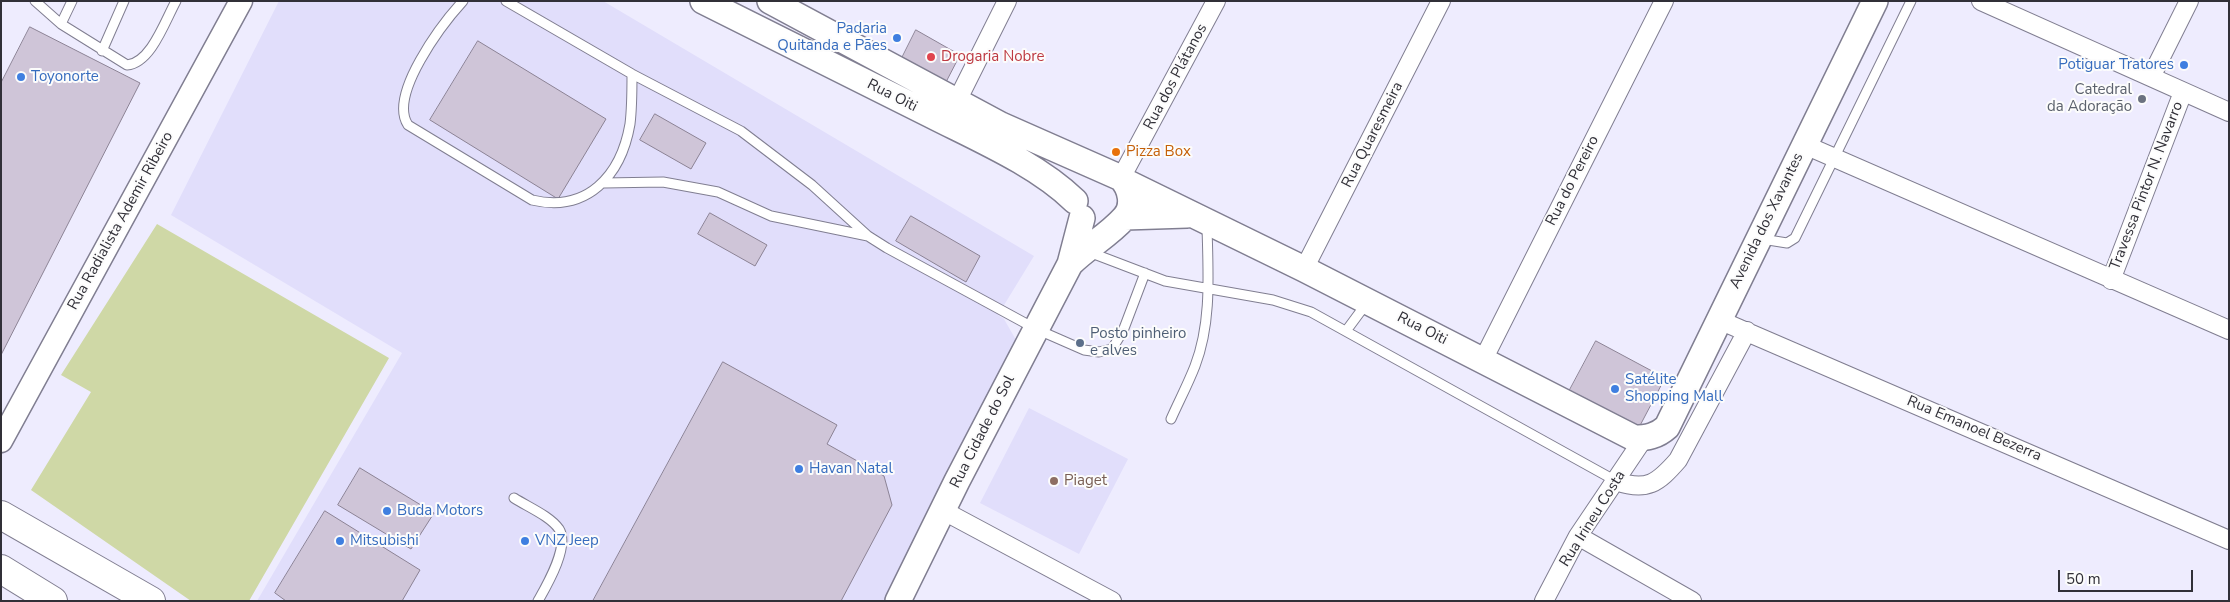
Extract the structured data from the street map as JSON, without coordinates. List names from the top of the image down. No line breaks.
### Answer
{"streets":{"main road":["Rua Oiti","Avenida dos Xavantes","Rua Cidade do Sol"],"street":["Rua dos Plátanos","Rua Quaresmeira","Rua do Pereiro","Travessa Pintor N. Navarro","Rua Radialista Ademir Ribeiro","Rua Emanoel Bezerra","Rua Irineu Costa"]},"crossings":[["Rua dos Plátanos","Rua Oiti"],["Rua dos Plátanos","Rua Cidade do Sol"],["Rua Oiti","Rua Quaresmeira"],["Rua Oiti","Rua do Pereiro"],["Rua Oiti","Avenida dos Xavantes"],["Rua Oiti","Rua Cidade do Sol"],["Rua Oiti","Rua Irineu Costa"],["Avenida dos Xavantes","Rua Emanoel Bezerra"],["Avenida dos Xavantes","Rua Irineu Costa"]],"places":["Padaria Quitanda e Pães","Drogaria Nobre","Potiguar Tratores","Toyonorte","Catedral da Adoração","Pizza Box","Posto pinheiro e alves","Satélite Shopping Mall","Havan Natal","Piaget","Buda Motors","Mitsubishi","VNZ Jeep"],"scale_bar":"50 m"}
